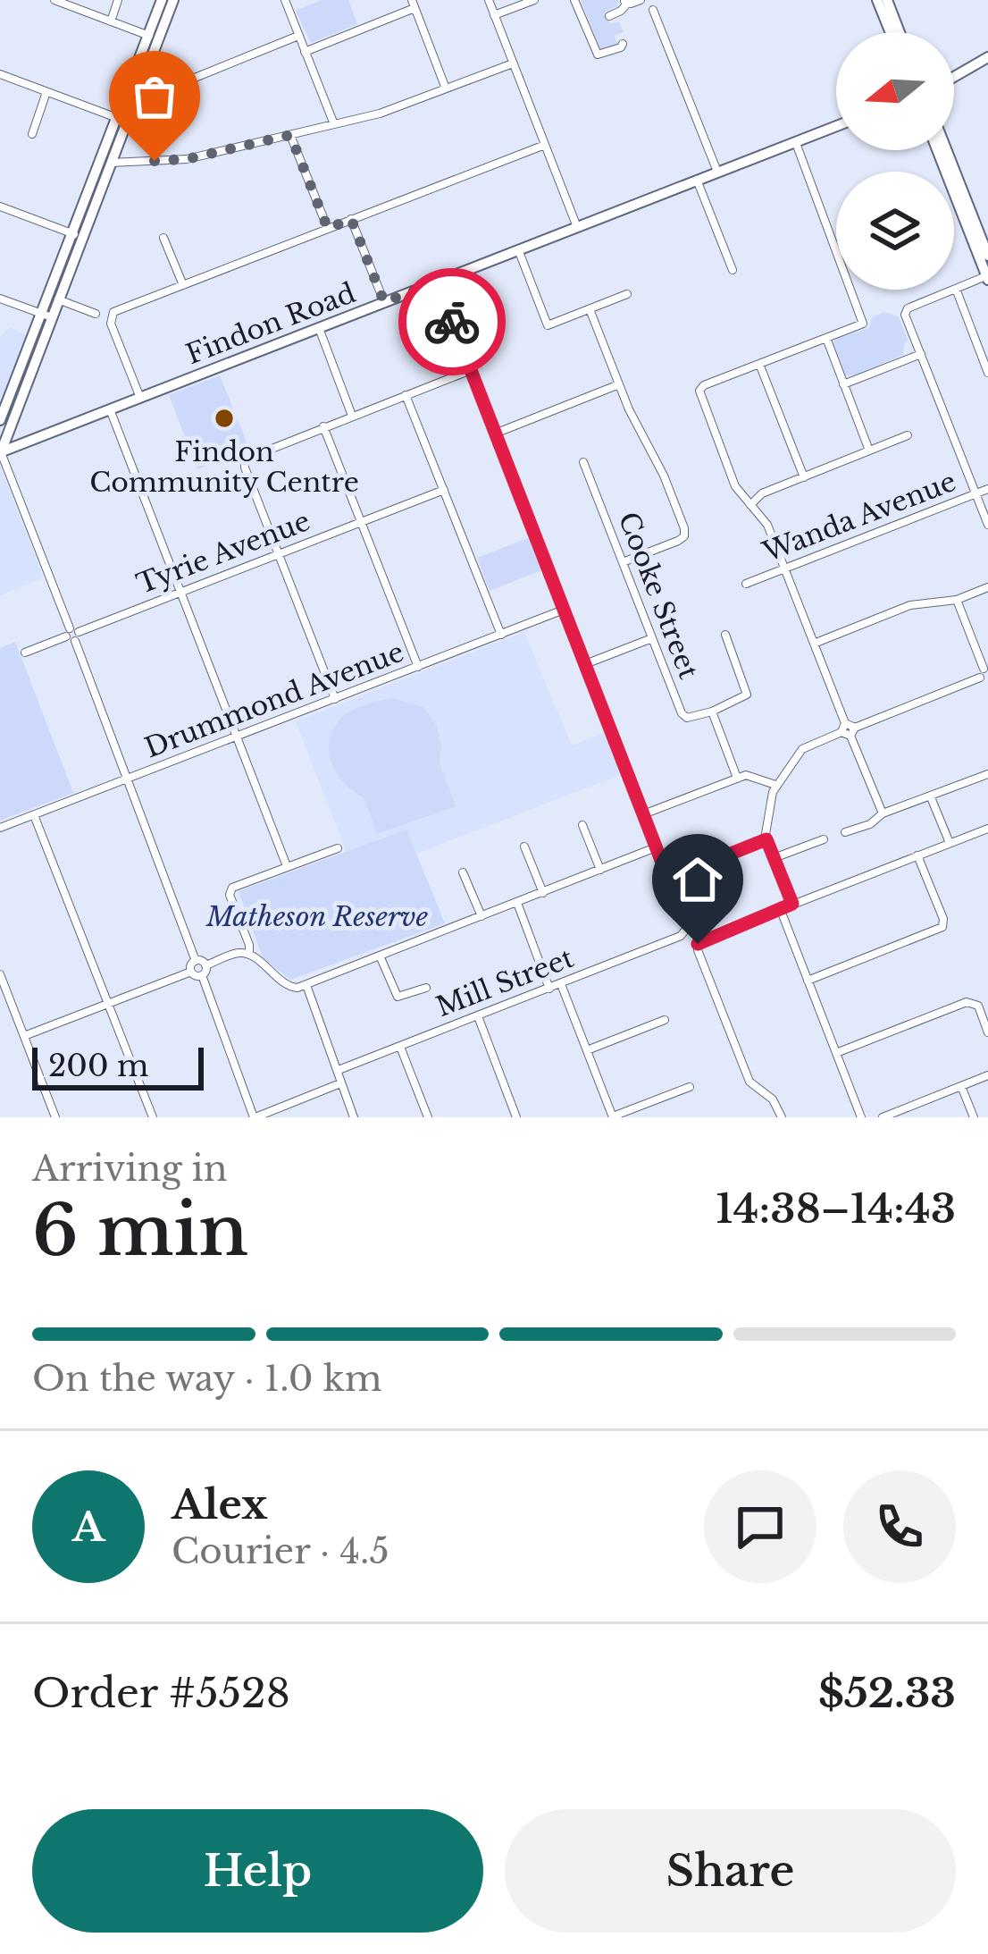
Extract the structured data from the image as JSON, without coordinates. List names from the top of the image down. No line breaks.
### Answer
{"streets":{"main road":["Findon Road"],"street":["Wanda Avenue","Tyrie Avenue","Cooke Street","Drummond Avenue","Mill Street"]},"parks":["Matheson Reserve"],"places":["Findon Community Centre"],"scale_bar":"200 m","north":"left","page":{"scale":"200 m","heading":["6 min","Arriving in","14:38–14:43"],"panel":["Alex","Courier · 4.5","Order #5528","$52.33"],"bar":"On the way · 1.0 km","round":"A","buttons":["Help","Share"]}}
